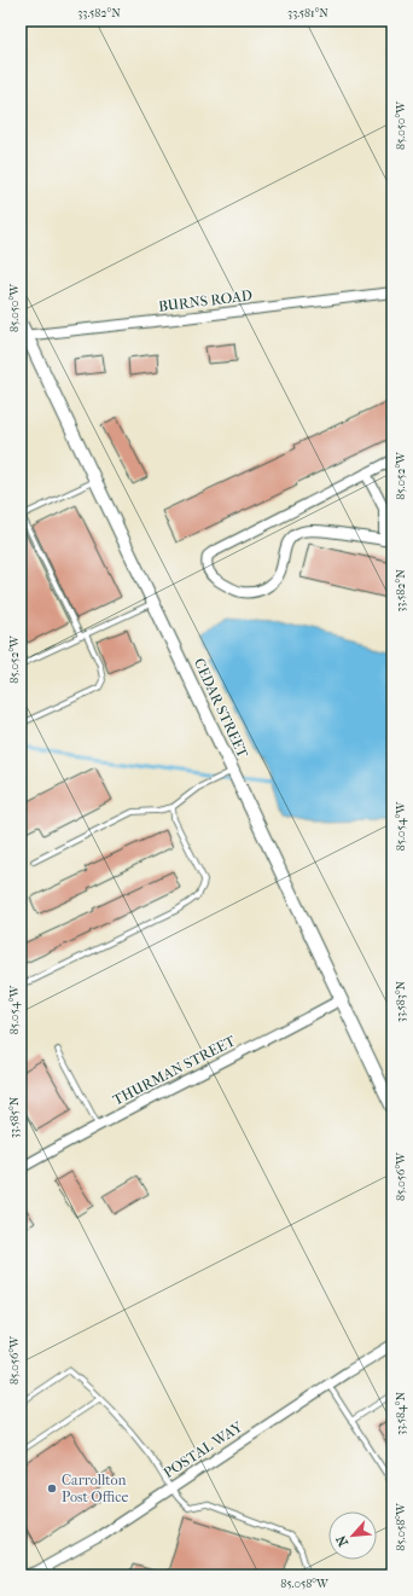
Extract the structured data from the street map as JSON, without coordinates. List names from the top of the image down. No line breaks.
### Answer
{"streets":{"street":["BURNS ROAD","CEDAR STREET","THURMAN STREET","POSTAL WAY"]},"crossings":[["BURNS ROAD","CEDAR STREET"],["CEDAR STREET","THURMAN STREET"]],"places":["Carrollton Post Office"],"north":"bottom left","coordinates":["33.582°N","33.581°N","85.050°W","85.052°W","85.054°W","33.583°N","33.585°N","85.056°W","33.584°N","85.058°W"]}
